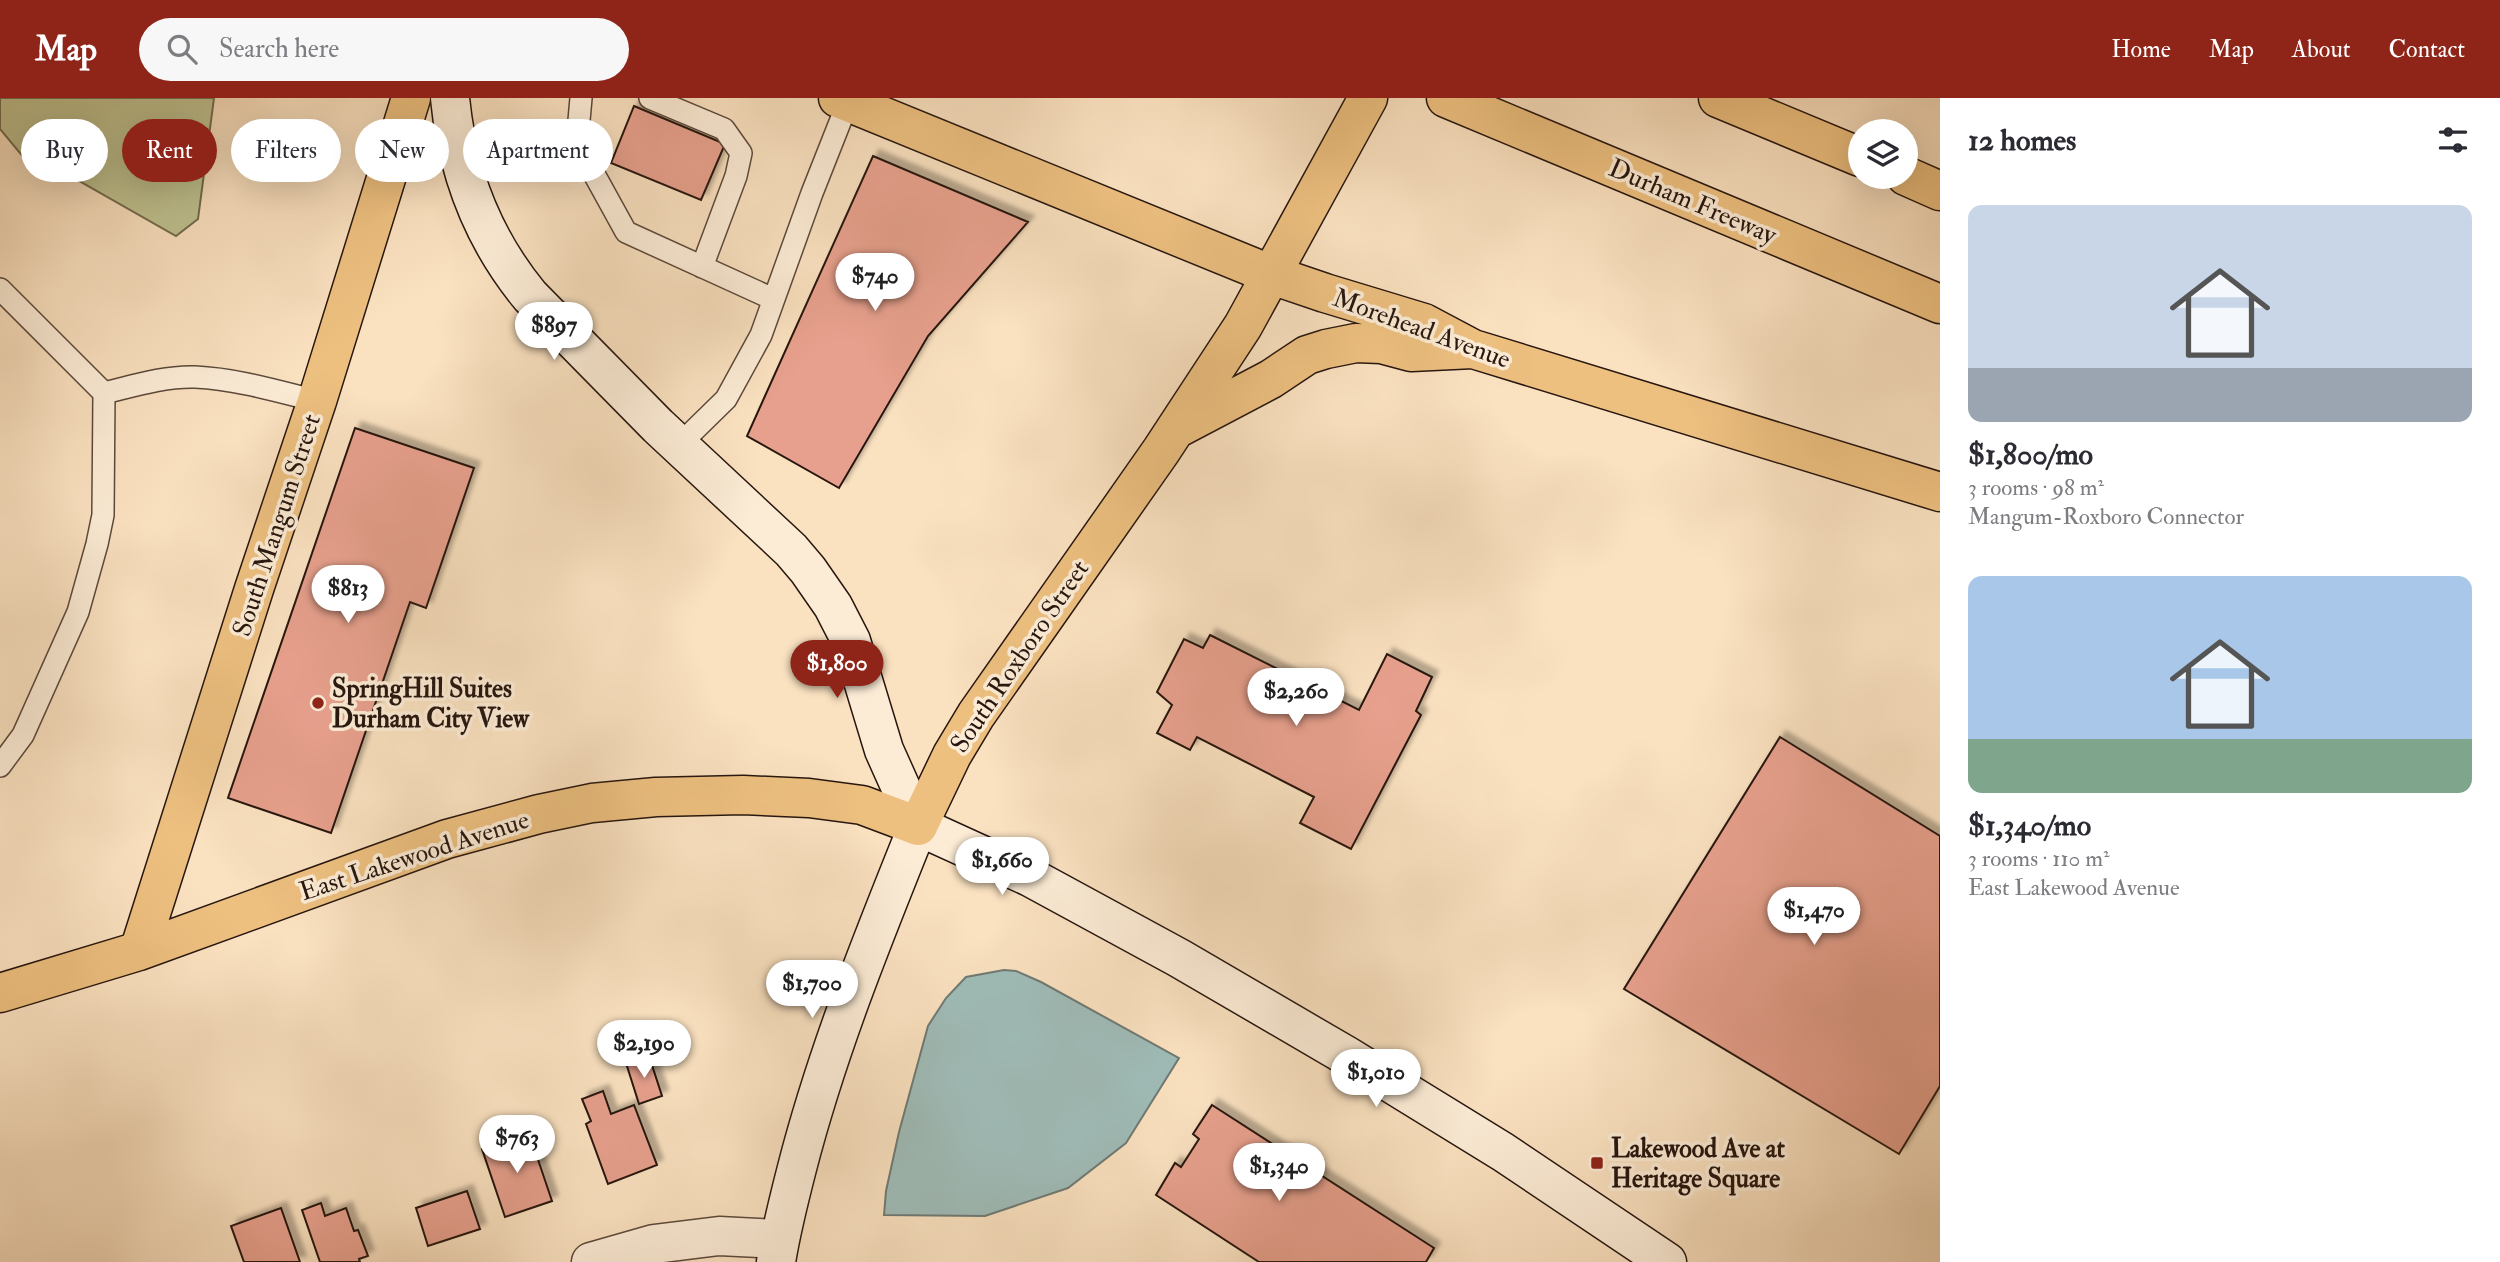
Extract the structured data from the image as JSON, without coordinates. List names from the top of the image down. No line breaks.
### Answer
{"streets":{"main road":["Durham Freeway","Morehead Avenue","South Mangum Street","South Roxboro Street","East Lakewood Avenue"]},"crossings":[["Morehead Avenue","South Roxboro Street"],["South Mangum Street","East Lakewood Avenue"],["South Roxboro Street","East Lakewood Avenue"]],"places":{"other":["SpringHill Suites Durham City View"],"transit":["Lakewood Ave at Heritage Square"]},"page":{"header":"Map","search":"Search here","nav":["Home","Map","About","Contact"],"heading":"12 homes","chip":["Buy","Rent","Filters","New","Apartment"],"list":[{"name":"$1,800/mo","note":"3 rooms · 98 m² · Mangum-Roxboro Connector"},{"name":"$1,340/mo","note":"3 rooms · 110 m² · East Lakewood Avenue"}],"price":["$740","$897","$813","$1,800","$2,260","$1,660","$1,470","$1,700","$2,190","$1,010","$763","$1,340"]}}
